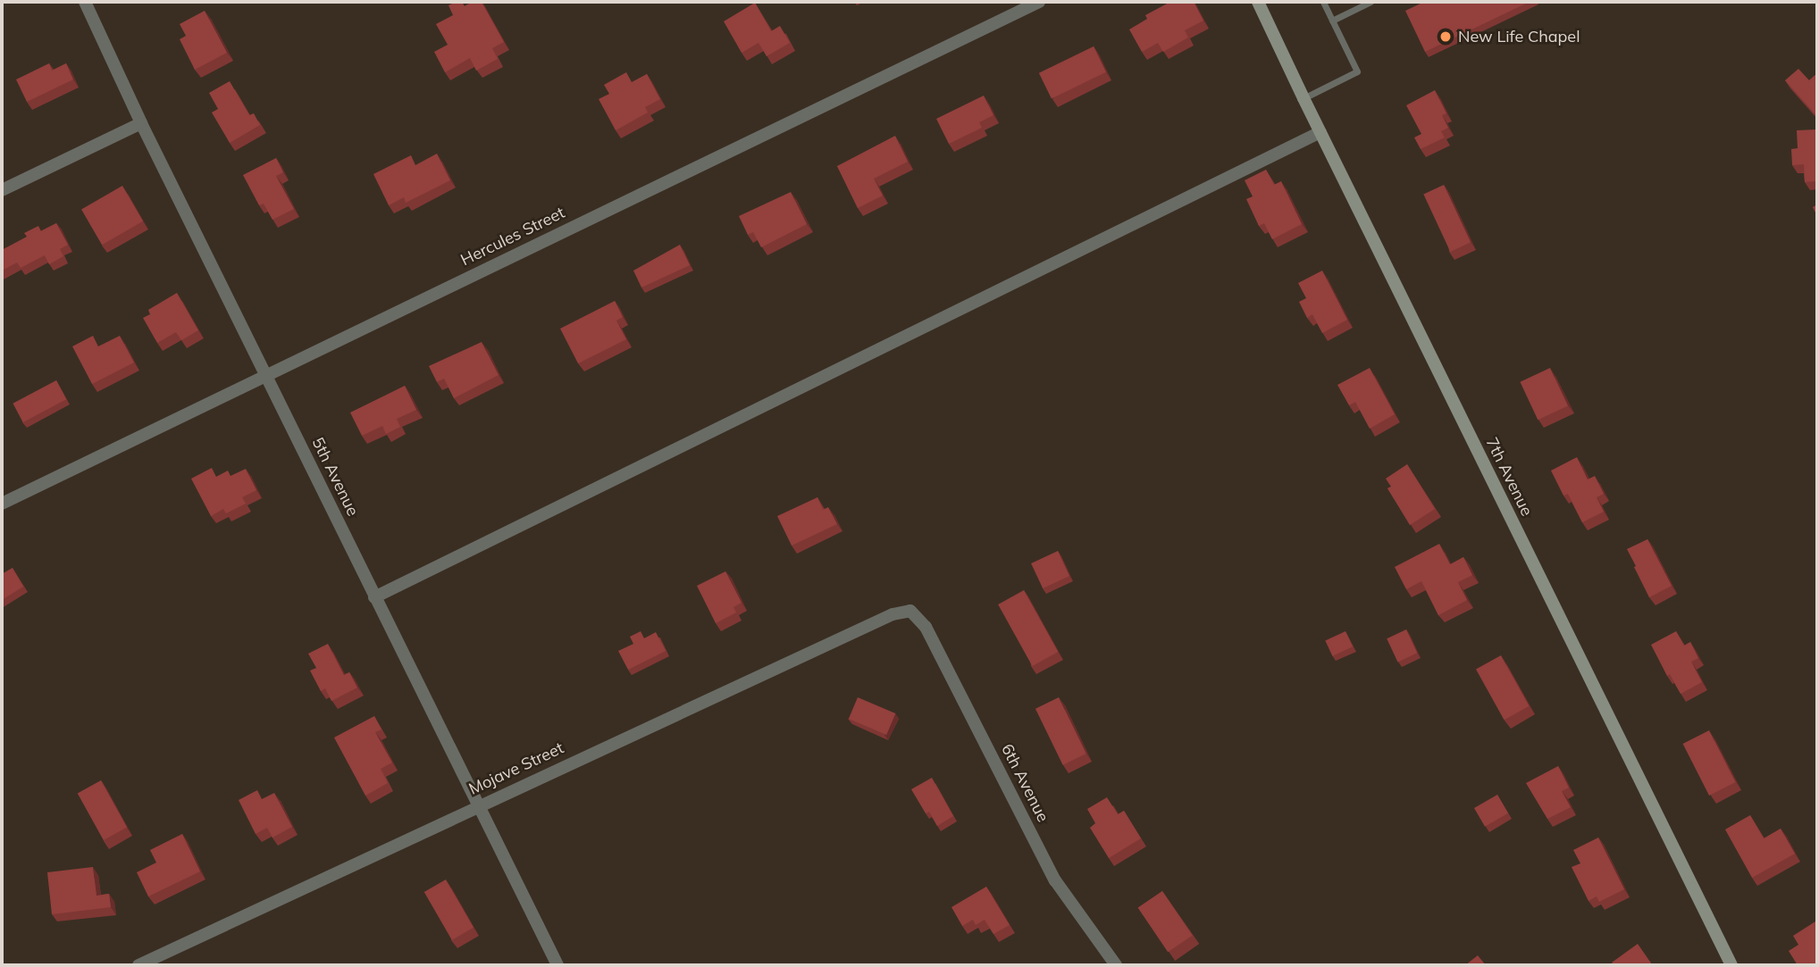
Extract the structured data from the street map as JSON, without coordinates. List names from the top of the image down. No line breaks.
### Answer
{"streets":{"street":["Hercules Street","5th Avenue","7th Avenue","Mojave Street","6th Avenue"]},"crossings":[["Hercules Street","5th Avenue"],["5th Avenue","Mojave Street"],["Mojave Street","6th Avenue"]],"places":["New Life Chapel"]}
